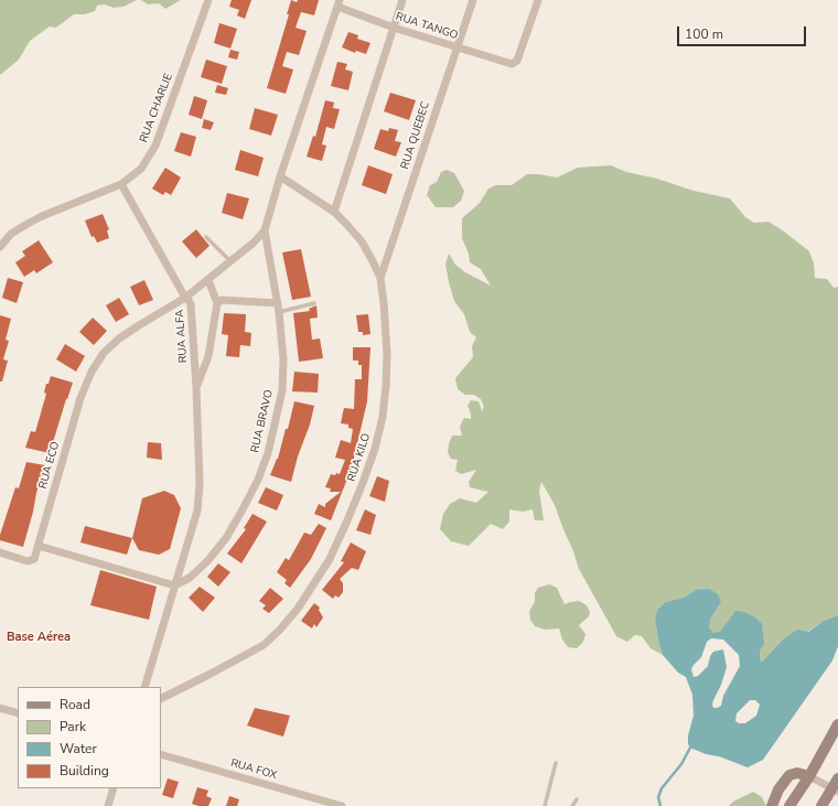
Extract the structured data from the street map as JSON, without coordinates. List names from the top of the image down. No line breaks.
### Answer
{"streets":{"street":["RUA TANGO","RUA CHARLIE","RUA QUEBEC","RUA ALFA","RUA BRAVO","RUA KILO","RUA ECO","RUA FOX"]},"crossings":[["RUA TANGO","RUA QUEBEC"],["RUA TANGO","RUA ALFA"],["RUA QUEBEC","RUA KILO"],["RUA ALFA","RUA BRAVO"],["RUA ALFA","RUA KILO"],["RUA ALFA","RUA ECO"]],"districts":["Base Aérea"],"legend":["Road","Park","Water","Building"],"scale_bar":"100 m"}
